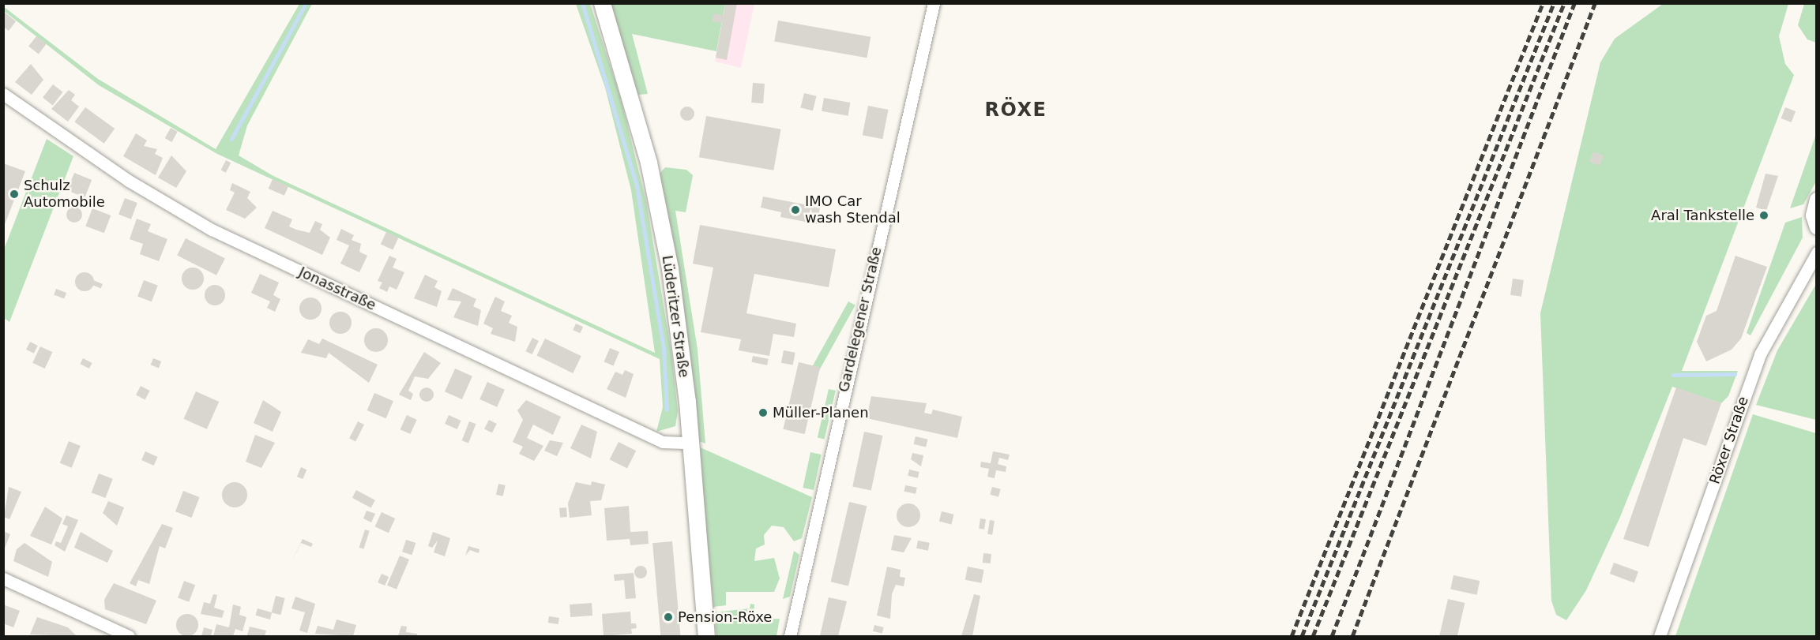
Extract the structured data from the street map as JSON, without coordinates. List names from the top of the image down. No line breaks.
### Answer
{"streets":{"main road":["Lüderitzer Straße"],"street":["Jonasstraße","Gardelegener Straße","Röxer Straße"]},"crossings":[["Jonasstraße","Lüderitzer Straße"]],"districts":["RÖXE"],"places":["Schulz Automobile","IMO Car wash Stendal","Aral Tankstelle","Müller-Planen","Pension-Röxe"]}
